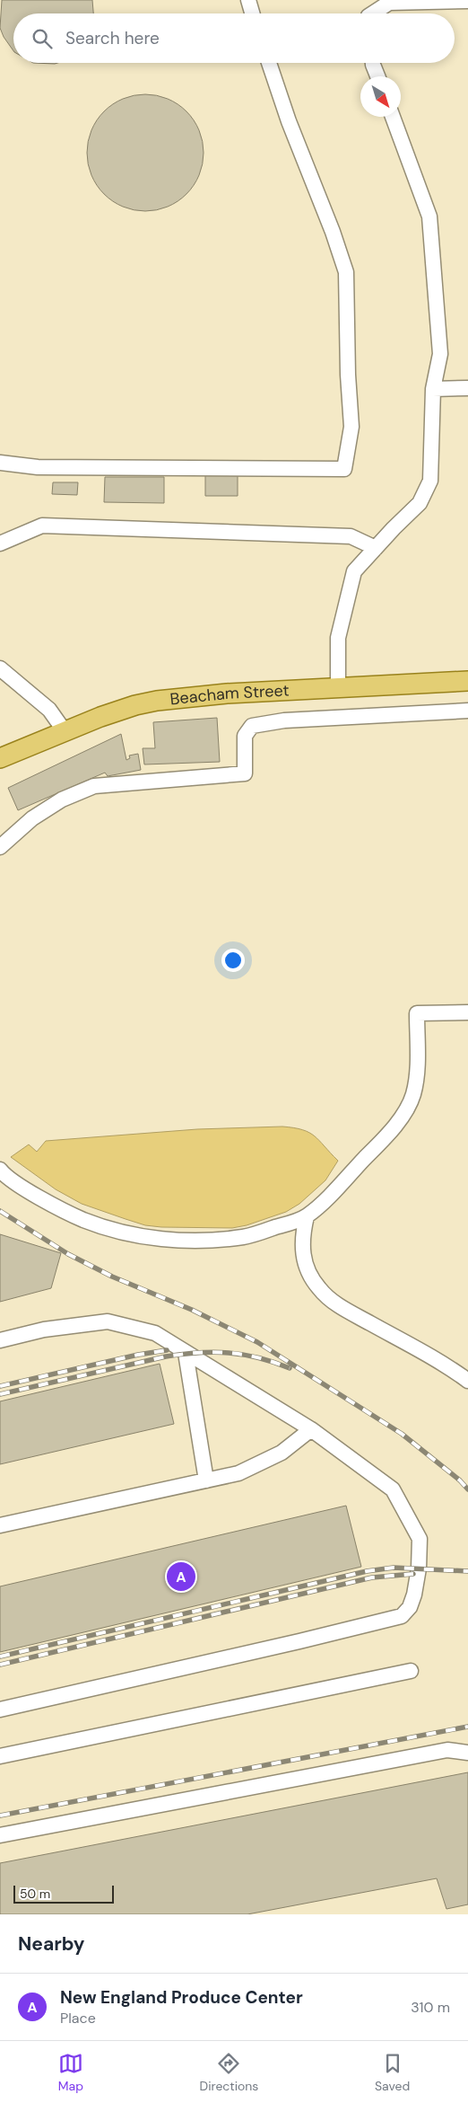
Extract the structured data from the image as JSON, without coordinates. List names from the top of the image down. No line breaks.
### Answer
{"streets":{"main road":["Beacham Street"]},"scale_bar":"50 m","north":"bottom right","page":{"search":"Search here","pins":"A","scale":"50 m","heading":"Nearby","list":[{"mark":"A","name":"New England Produce Center","note":"Place","value":"310 m"}],"nav":["Map","Directions","Saved"]}}
